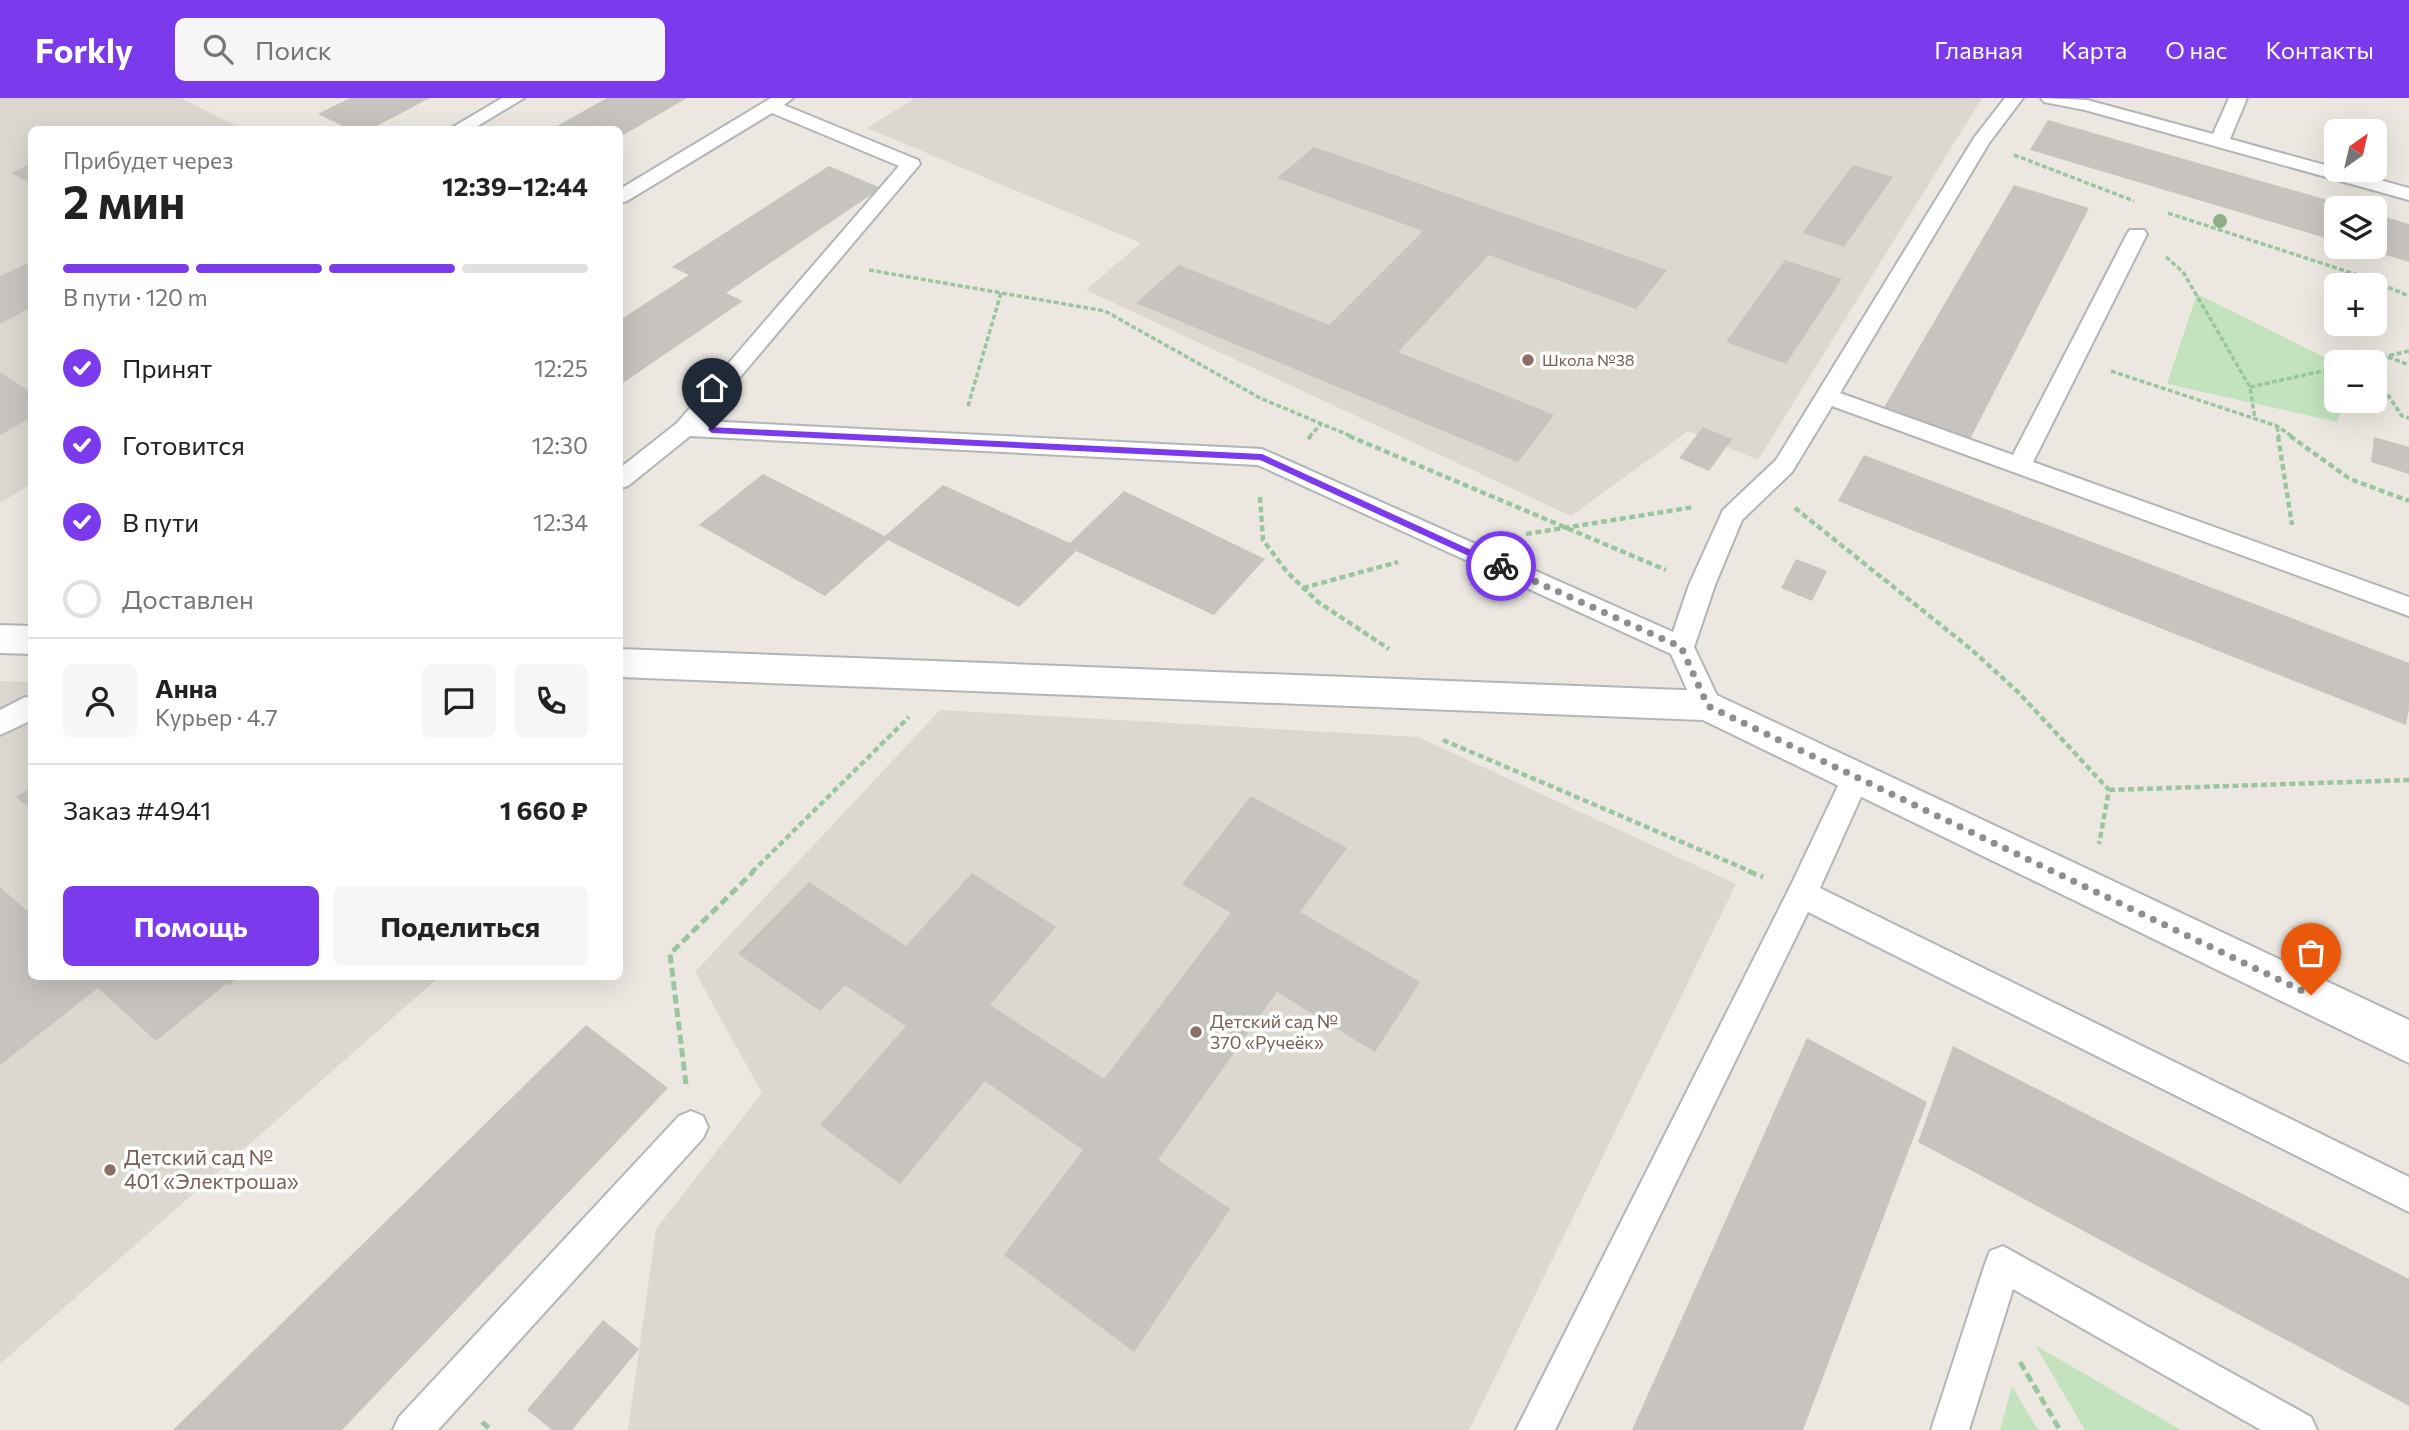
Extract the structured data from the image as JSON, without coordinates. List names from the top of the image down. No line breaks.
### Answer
{"places":["Школа №38","Детский сад № 370 «Ручеёк»","Детский сад № 401 «Электроша»"],"north":"top right","page":{"header":"Forkly","search":"Поиск","nav":["Главная","Карта","О нас","Контакты"],"map_buttons":["+","−"],"heading":["2 мин","Прибудет через","12:39–12:44"],"panel":["Анна","Курьер · 4.7","Заказ #4941","1 660 ₽"],"bar":"В пути · 120 m","list":[["Принят","12:25"],["Готовится","12:30"],["В пути","12:34"],"Доставлен"],"buttons":["Помощь","Поделиться"]}}
